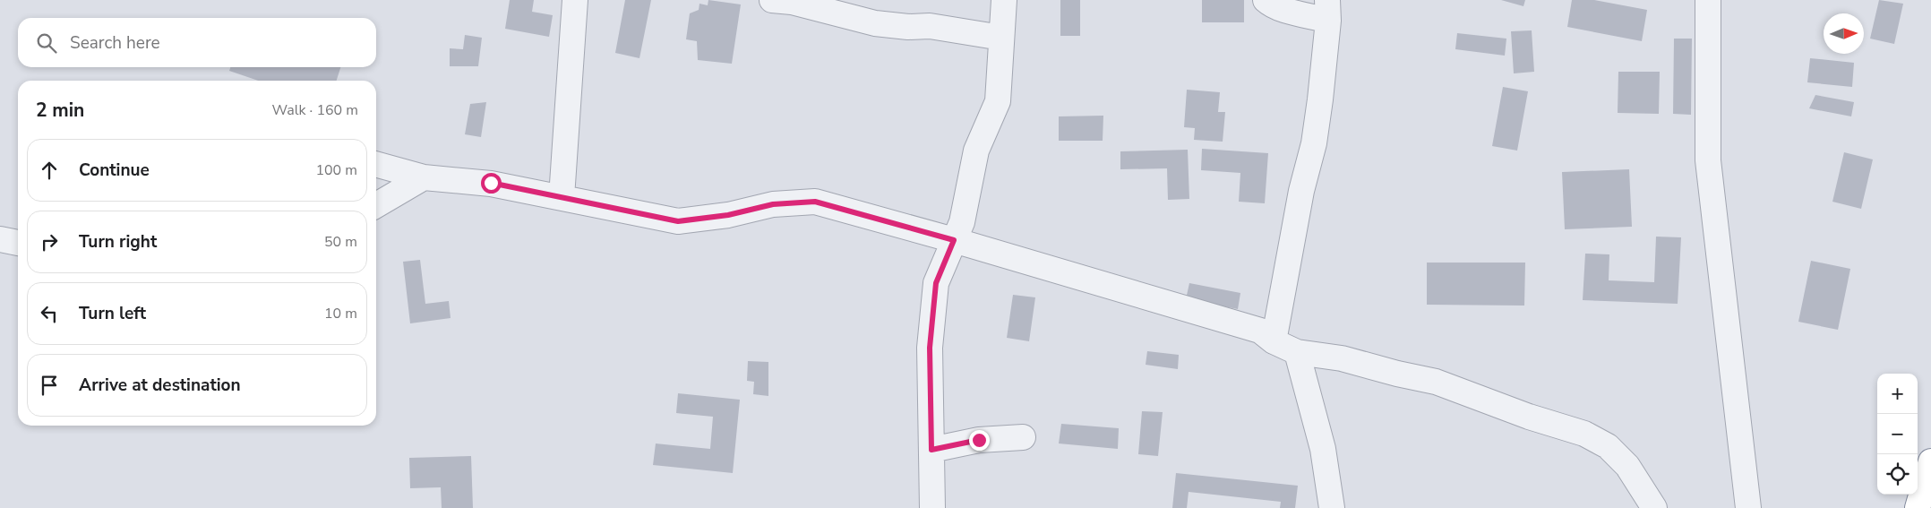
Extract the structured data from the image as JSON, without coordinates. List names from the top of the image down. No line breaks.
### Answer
{"north":"right","page":{"search":"Search here","heading":["2 min","Walk · 160 m"],"list":[["Continue","100 m"],["Turn right","50 m"],["Turn left","10 m"],"Arrive at destination"],"map_buttons":["+","−"]}}
